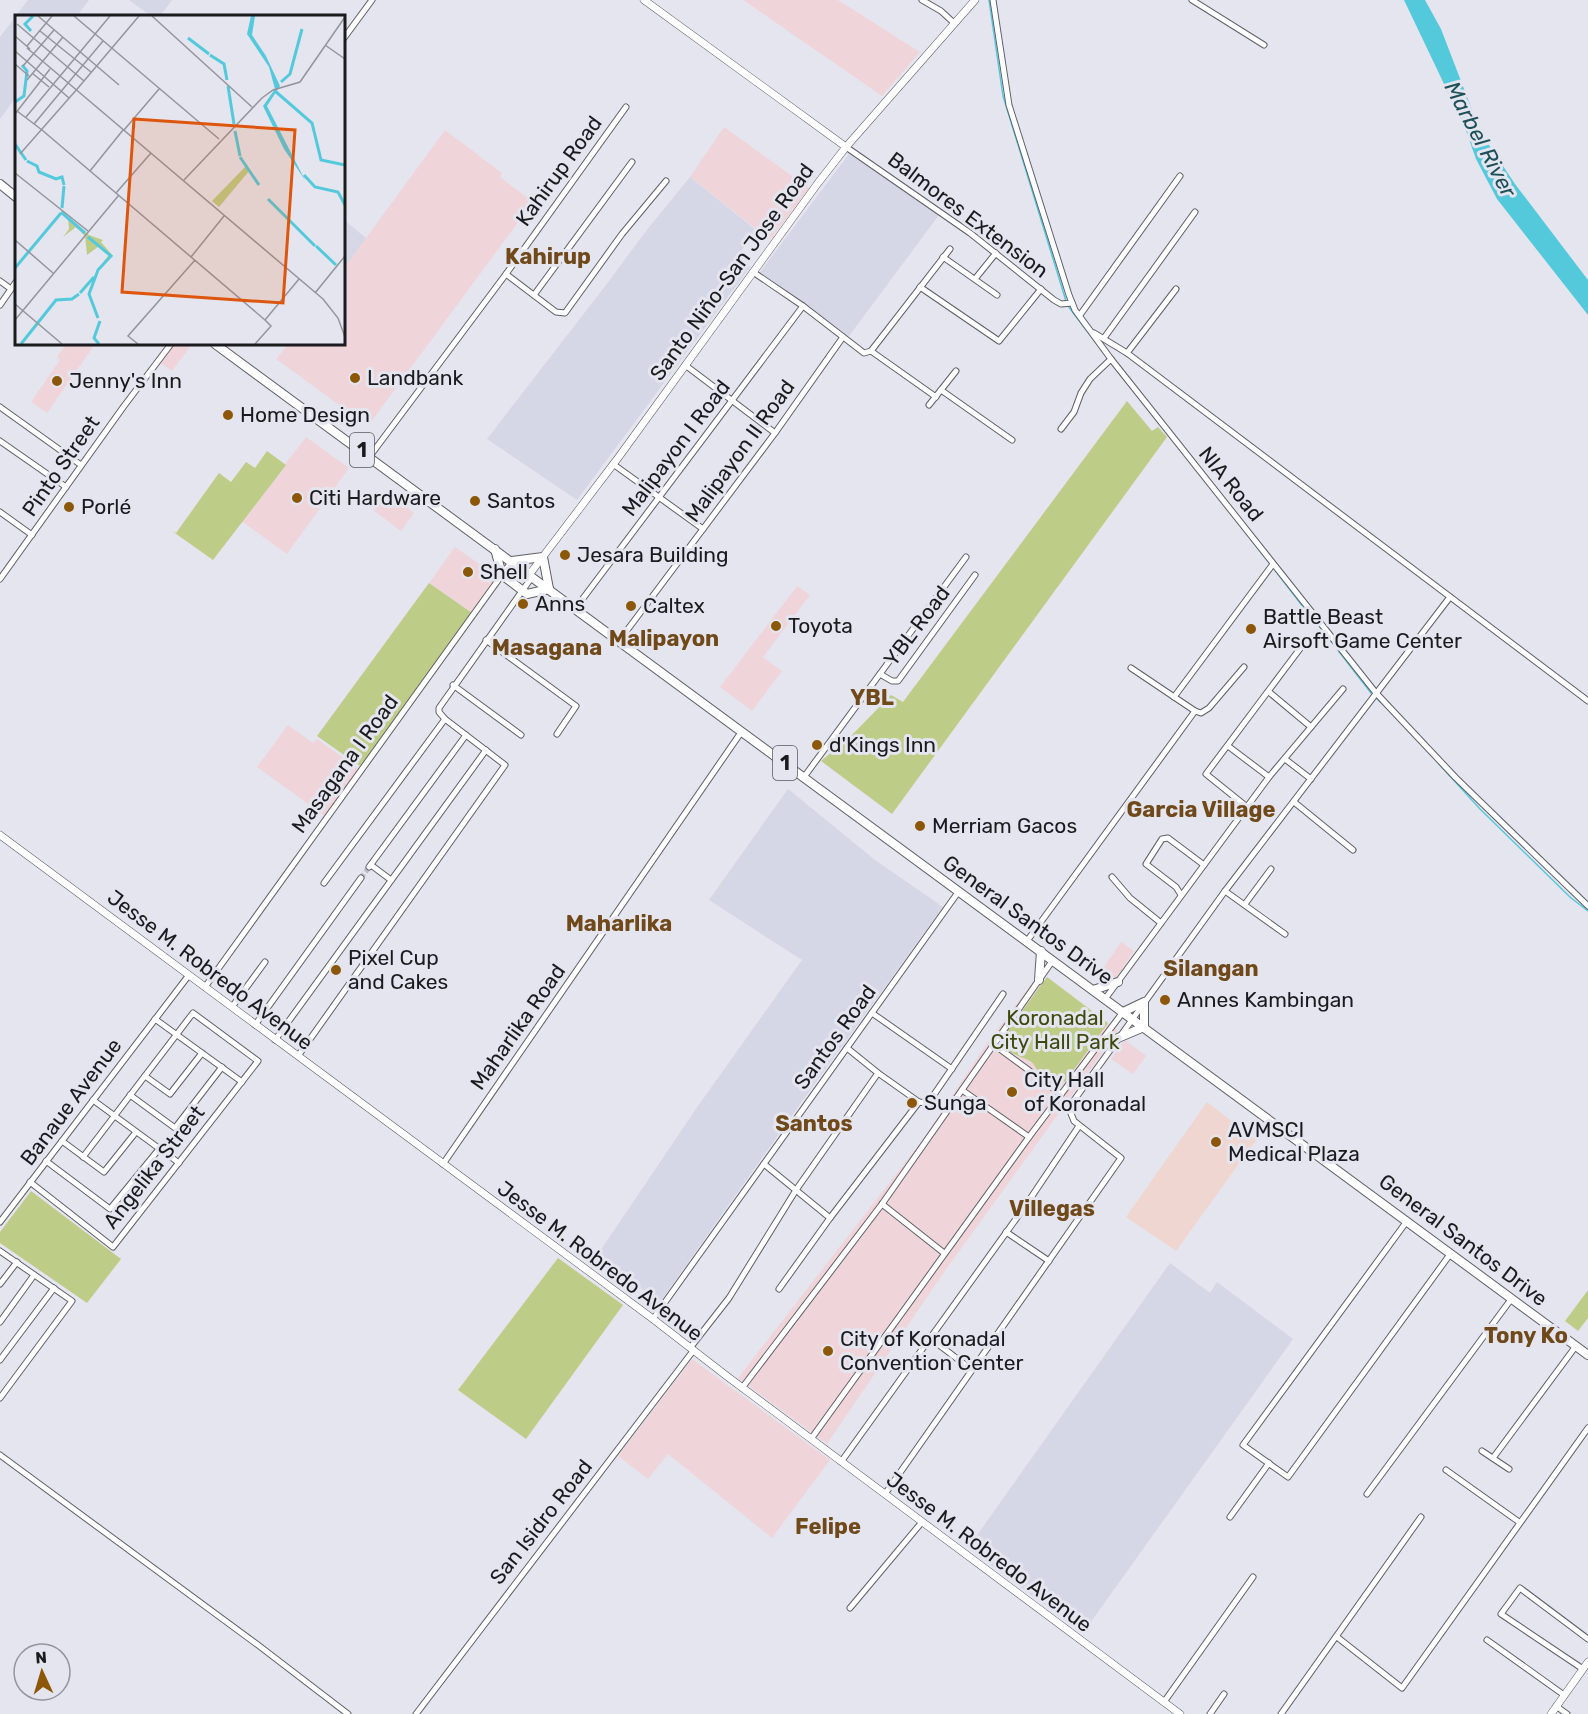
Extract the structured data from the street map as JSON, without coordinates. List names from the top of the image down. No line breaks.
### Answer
{"streets":{"highway":["1","General Santos Drive"],"main road":["Santo Niño-San Jose Road","Jesse M. Robredo Avenue"],"street":["Kahirup Road","Balmores Extension","Malipayon I Road","Malipayon II Road","Pinto Street","NIA Road","YBL Road","Masagana I Road","Maharlika Road","Santos Road","Banaue Avenue","Angelika Street","San Isidro Road"]},"crossings":[["Kahirup Road","General Santos Drive"],["Balmores Extension","Santo Niño-San Jose Road"],["Balmores Extension","NIA Road"],["Santo Niño-San Jose Road","General Santos Drive"],["Malipayon I Road","General Santos Drive"],["Malipayon II Road","General Santos Drive"],["YBL Road","General Santos Drive"],["Masagana I Road","General Santos Drive"],["Masagana I Road","Jesse M. Robredo Avenue"],["General Santos Drive","Maharlika Road"],["General Santos Drive","Santos Road"],["Jesse M. Robredo Avenue","Maharlika Road"],["Jesse M. Robredo Avenue","Santos Road"],["Jesse M. Robredo Avenue","Banaue Avenue"],["Jesse M. Robredo Avenue","San Isidro Road"],["Banaue Avenue","Angelika Street"]],"districts":["Kahirup","Malipayon","Masagana","YBL","Garcia Village","Maharlika","Silangan","Santos","Villegas","Tony Ko","Felipe"],"water":["Marbel River"],"parks":["Koronadal City Hall Park"],"places":["Landbank","Jenny's Inn","Home Design","Citi Hardware","Santos","Porlé","Jesara Building","Shell","Anns","Caltex","Toyota","Battle Beast Airsoft Game Center","d'Kings Inn","Merriam Gacos","Pixel Cup and Cakes","Annes Kambingan","City Hall of Koronadal","Sunga","AVMSCI Medical Plaza","City of Koronadal Convention Center"],"north":"top"}
